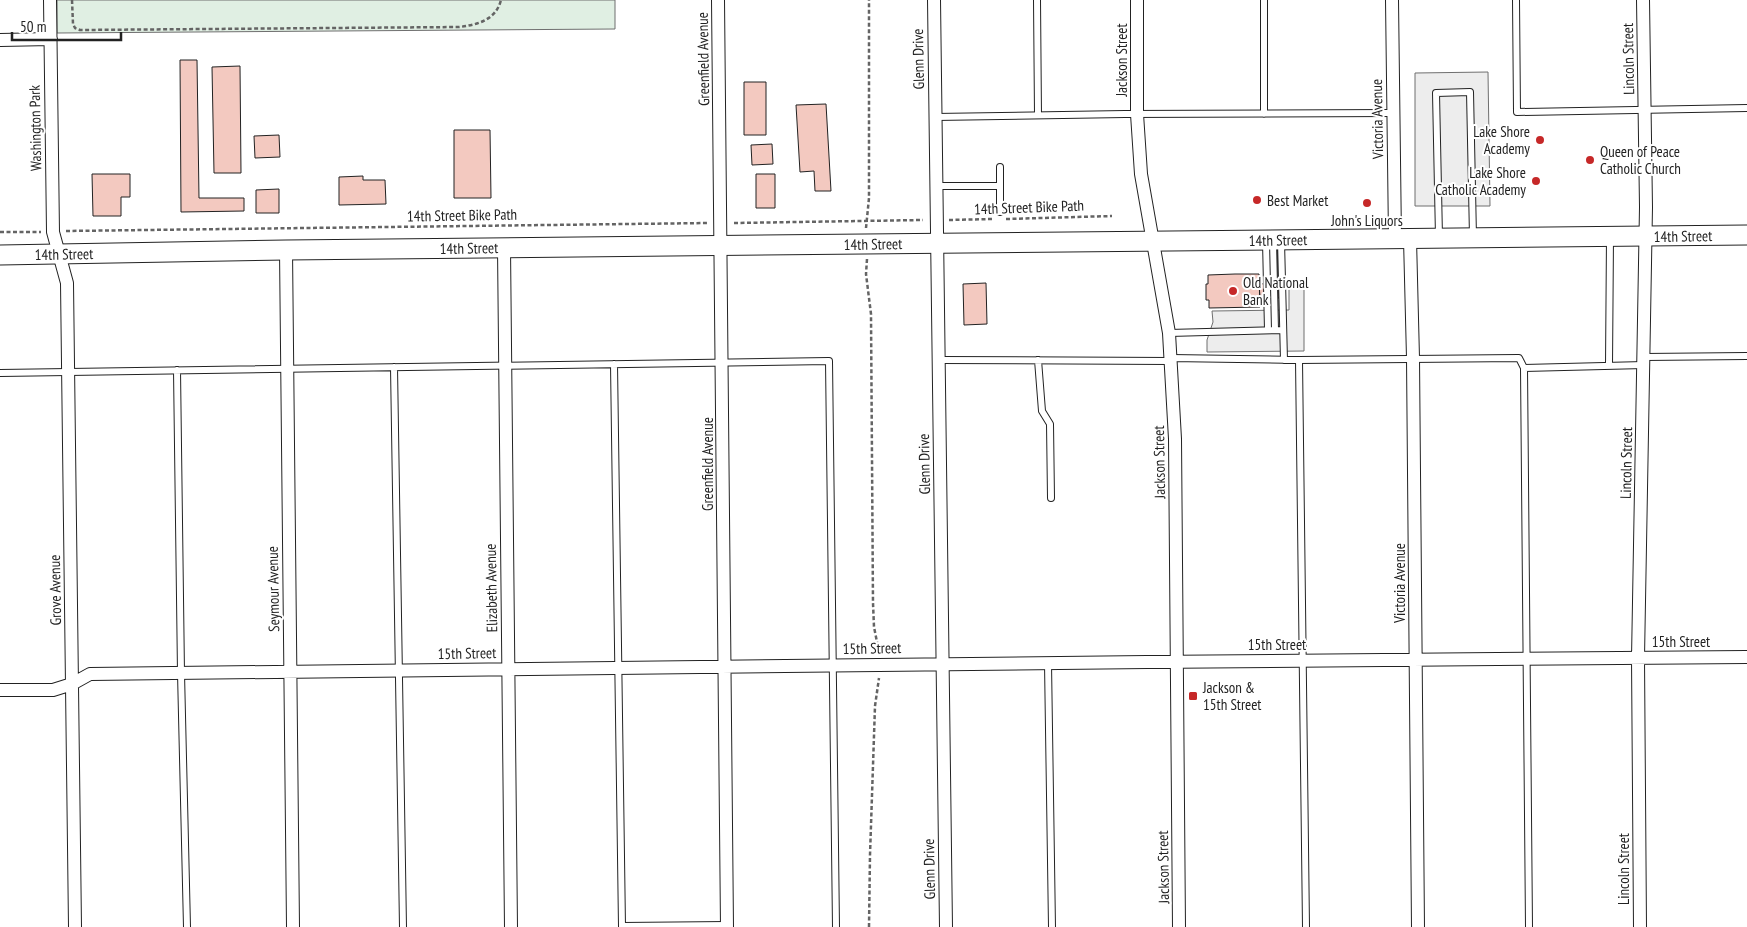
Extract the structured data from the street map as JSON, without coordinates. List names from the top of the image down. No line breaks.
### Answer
{"streets":{"street":["Greenfield Avenue","Glenn Drive","Lincoln Street","Jackson Street","Victoria Avenue","Washington Park","14th Street","Elizabeth Avenue","Seymour Avenue","Grove Avenue","15th Street"],"path":["14th Street Bike Path"]},"crossings":[["Greenfield Avenue","14th Street Bike Path"],["Greenfield Avenue","14th Street"],["Greenfield Avenue","15th Street"],["Glenn Drive","14th Street"],["Glenn Drive","15th Street"],["Lincoln Street","14th Street"],["Lincoln Street","15th Street"],["Jackson Street","14th Street"],["Jackson Street","15th Street"],["Victoria Avenue","14th Street"],["Victoria Avenue","15th Street"],["Washington Park","14th Street Bike Path"],["Washington Park","14th Street"],["Washington Park","Grove Avenue"],["14th Street","Elizabeth Avenue"],["14th Street","Seymour Avenue"],["14th Street","Grove Avenue"],["Elizabeth Avenue","15th Street"],["Seymour Avenue","15th Street"],["Grove Avenue","15th Street"]],"places":{"other":["Lake Shore Academy","Queen of Peace Catholic Church","Lake Shore Catholic Academy","Best Market","John's Liquors","Old National Bank"],"transit":["Jackson & 15th Street"]},"scale_bar":"50 m"}
